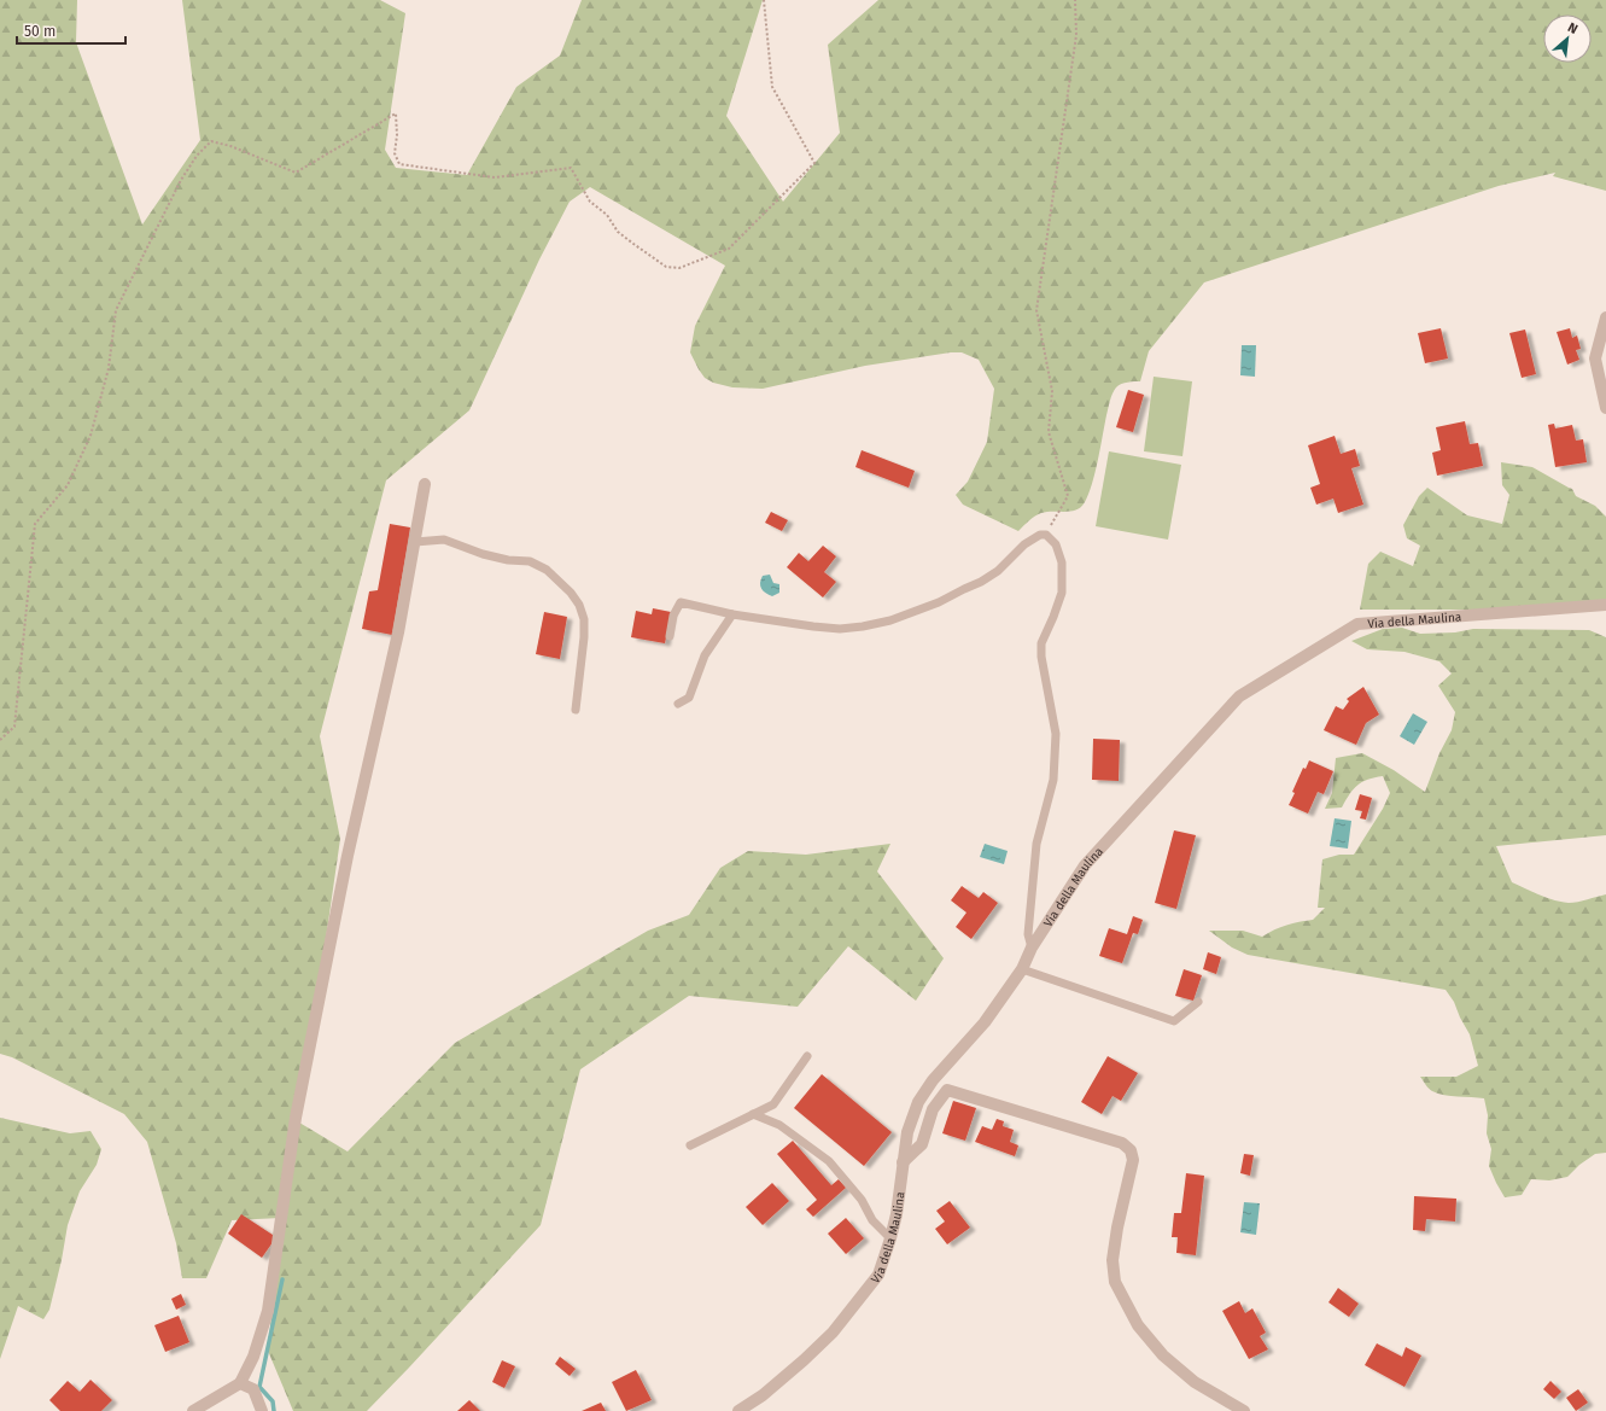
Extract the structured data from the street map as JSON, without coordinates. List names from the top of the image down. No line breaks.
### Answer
{"streets":{"street":["Via della Maulina"]},"scale_bar":"50 m","north":"top right"}
